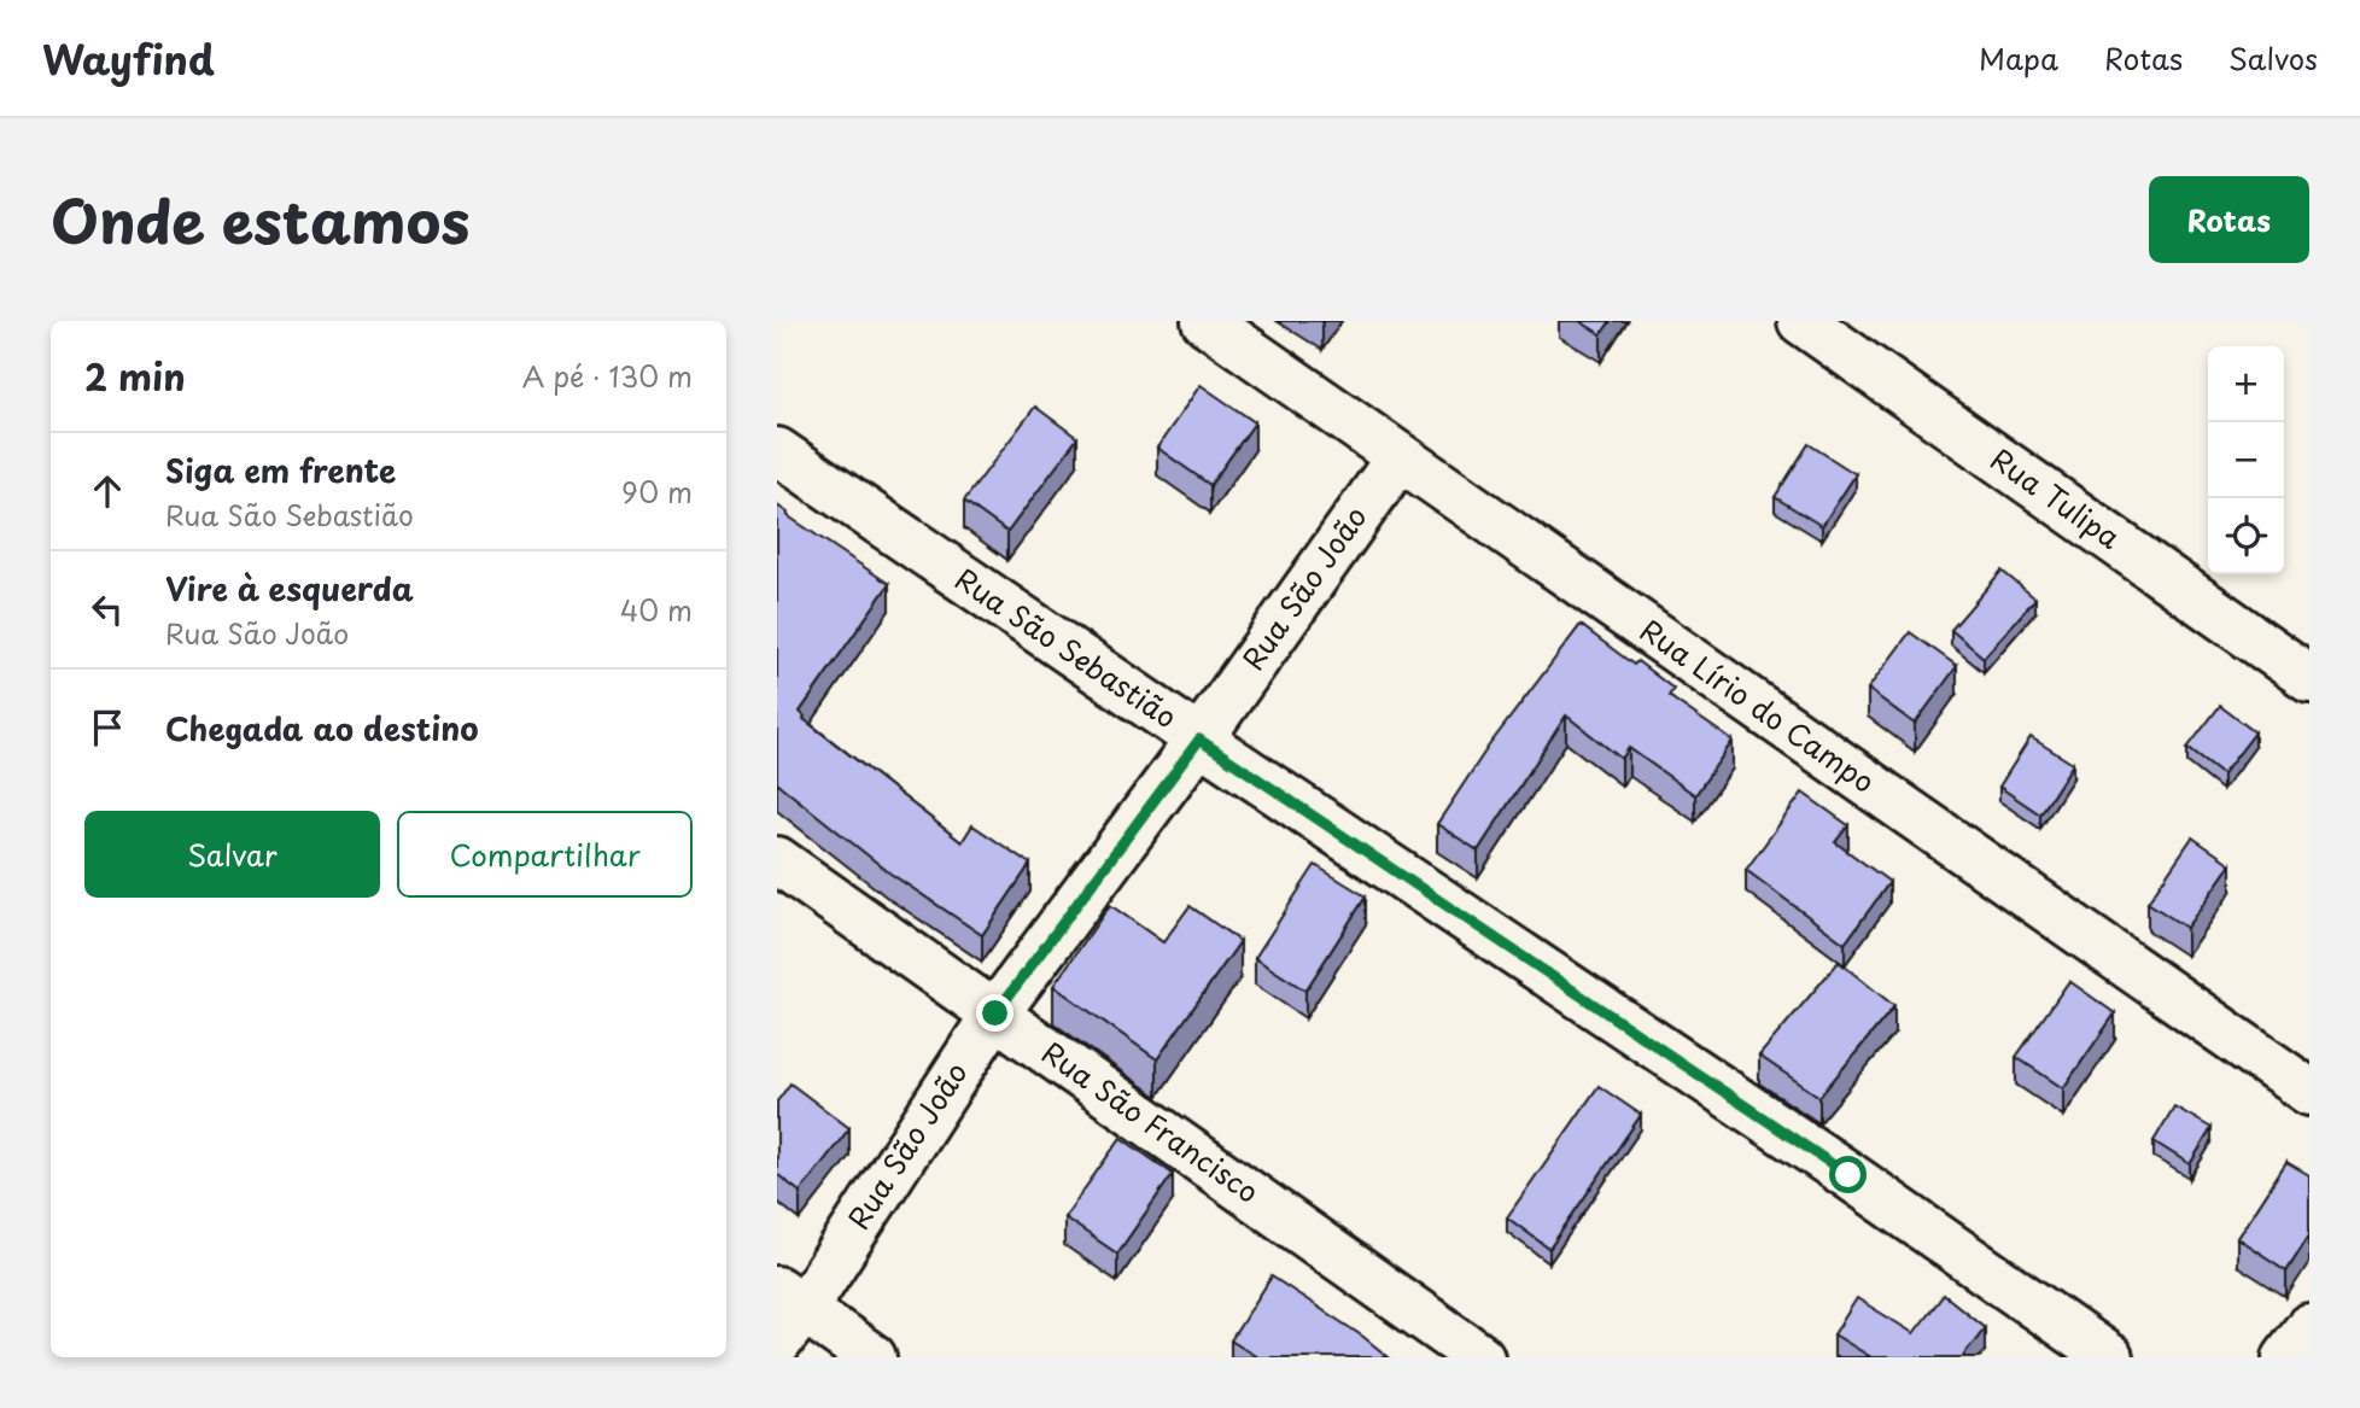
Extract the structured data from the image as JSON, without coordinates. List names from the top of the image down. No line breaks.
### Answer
{"streets":{"street":["Rua Tulipa","Rua São João","Rua São Sebastião","Rua Lírio do Campo","Rua São Francisco"]},"crossings":[["Rua São João","Rua São Sebastião"],["Rua São João","Rua Lírio do Campo"],["Rua São João","Rua São Francisco"]],"page":{"header":"Wayfind","nav":["Mapa","Rotas","Salvos"],"title":"Onde estamos","buttons":["Rotas",["Salvar","Compartilhar"]],"heading":["2 min","A pé · 130 m"],"map_buttons":["+","−"],"list":[["Siga em frente","Rua São Sebastião","90 m"],["Vire à esquerda","Rua São João","40 m"],"Chegada ao destino"]}}
